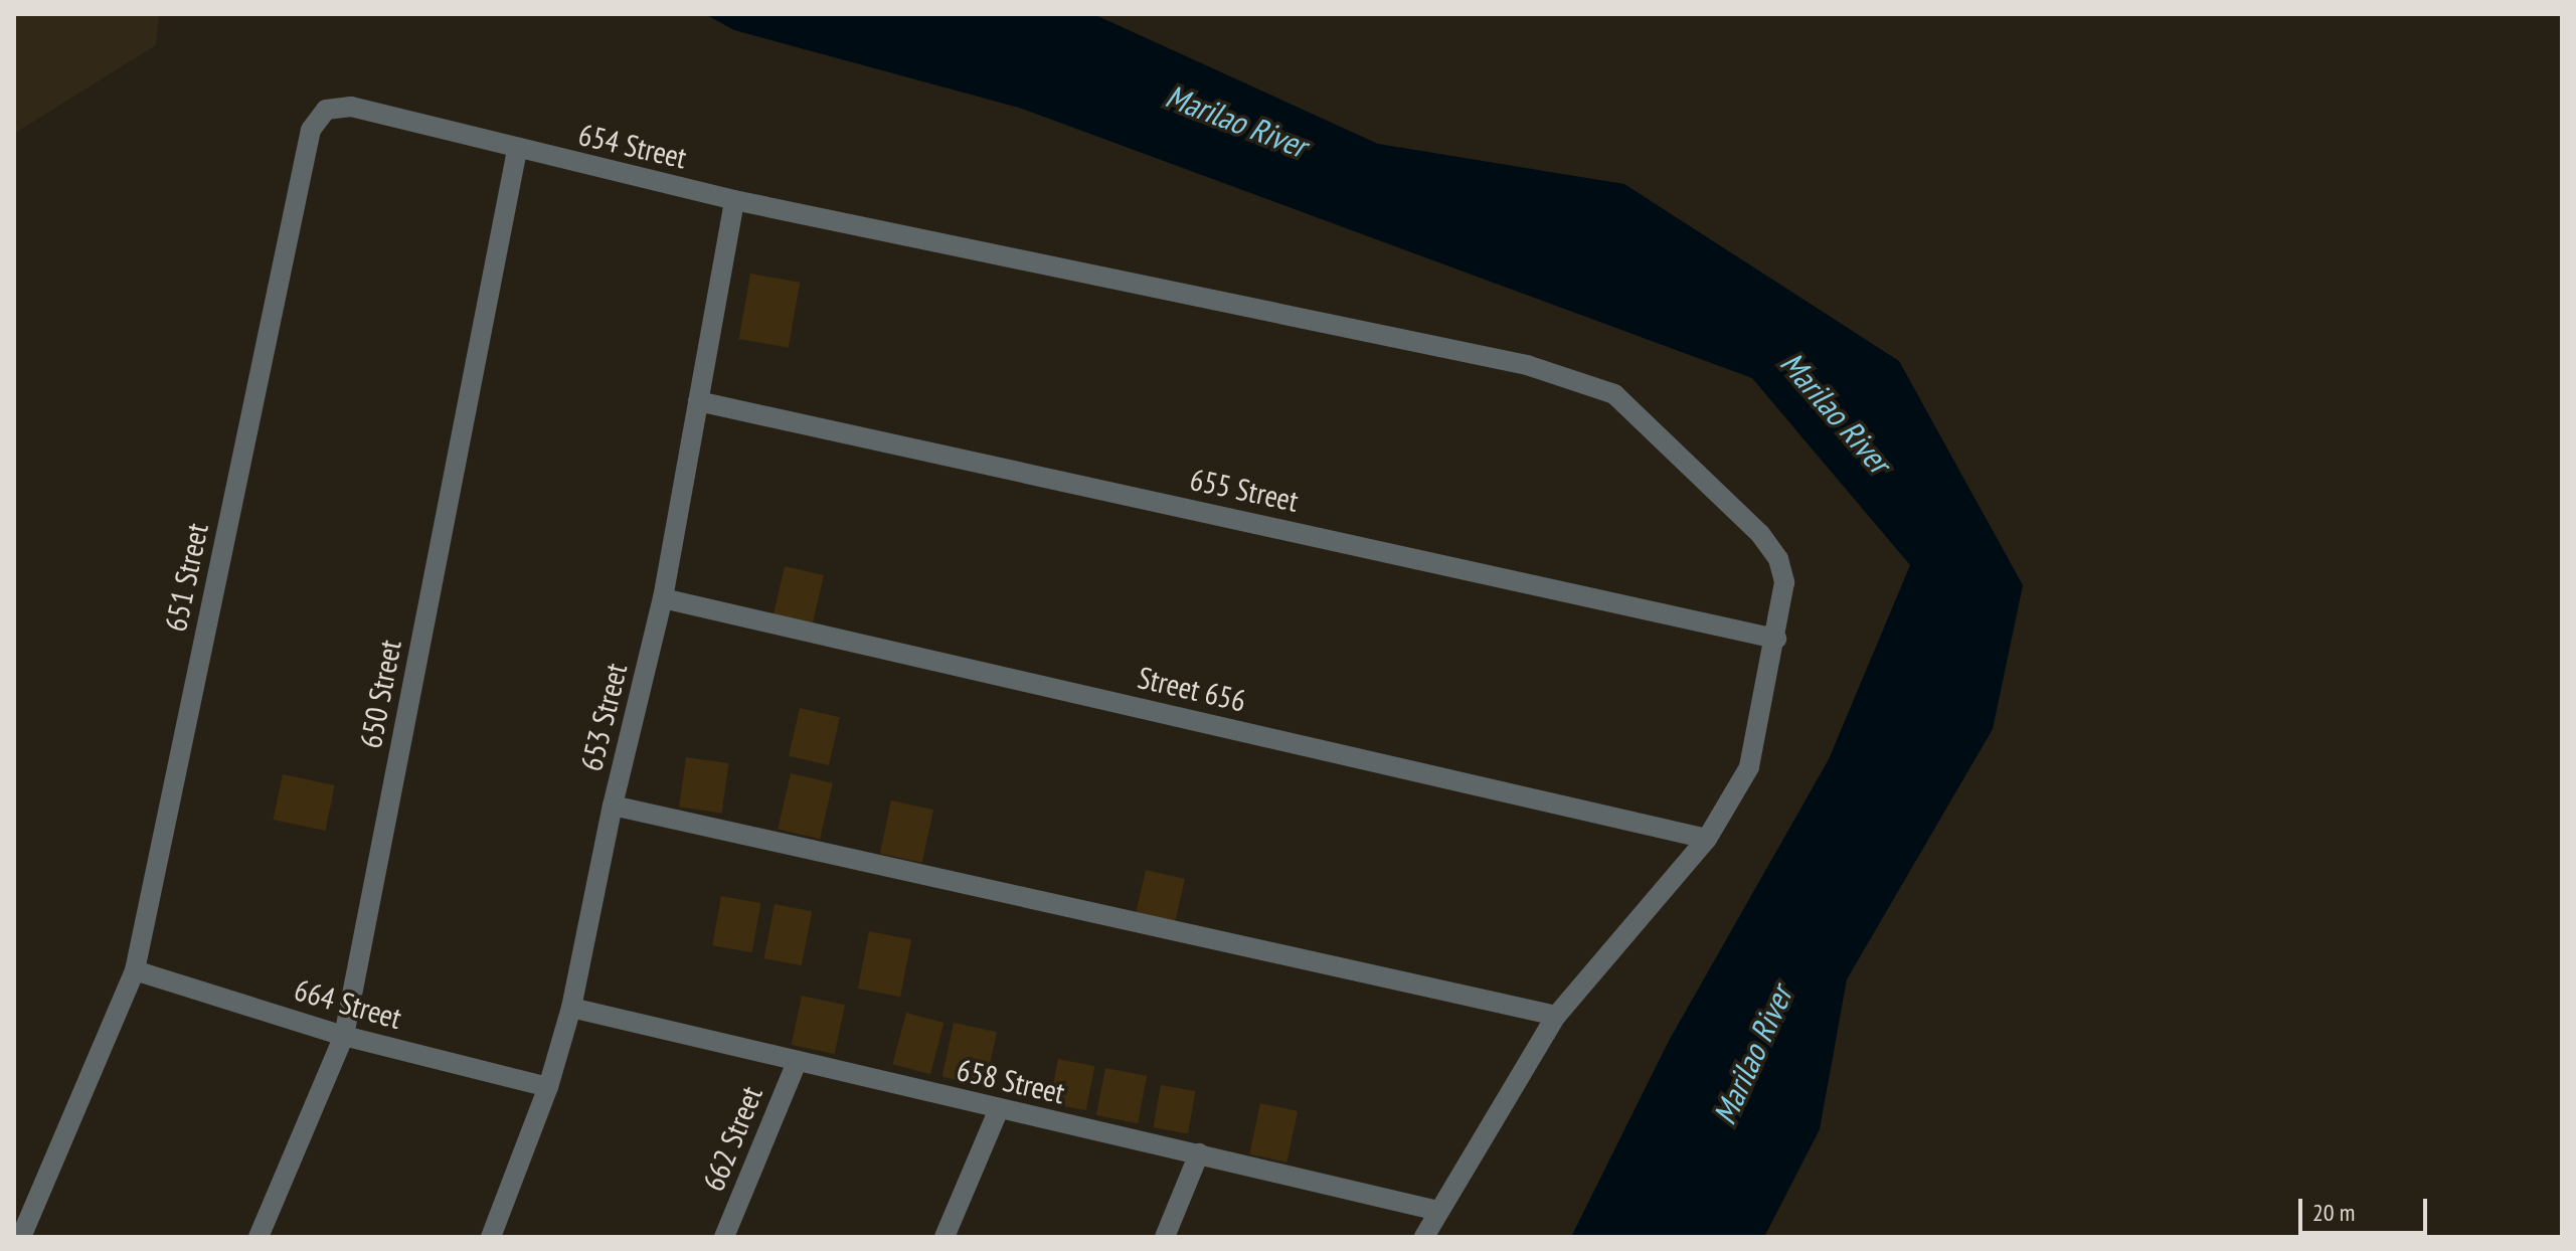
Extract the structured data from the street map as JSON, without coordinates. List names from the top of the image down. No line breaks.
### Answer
{"streets":{"street":["654 Street","655 Street","651 Street","Street 656","650 Street","653 Street","664 Street","658 Street","662 Street"]},"crossings":[["654 Street","655 Street"],["654 Street","651 Street"],["654 Street","Street 656"],["654 Street","650 Street"],["654 Street","653 Street"],["654 Street","658 Street"],["655 Street","653 Street"],["651 Street","650 Street"],["651 Street","664 Street"],["Street 656","653 Street"],["650 Street","664 Street"],["653 Street","664 Street"],["653 Street","658 Street"],["658 Street","662 Street"]],"water":["Marilao River"],"scale_bar":"20 m"}
